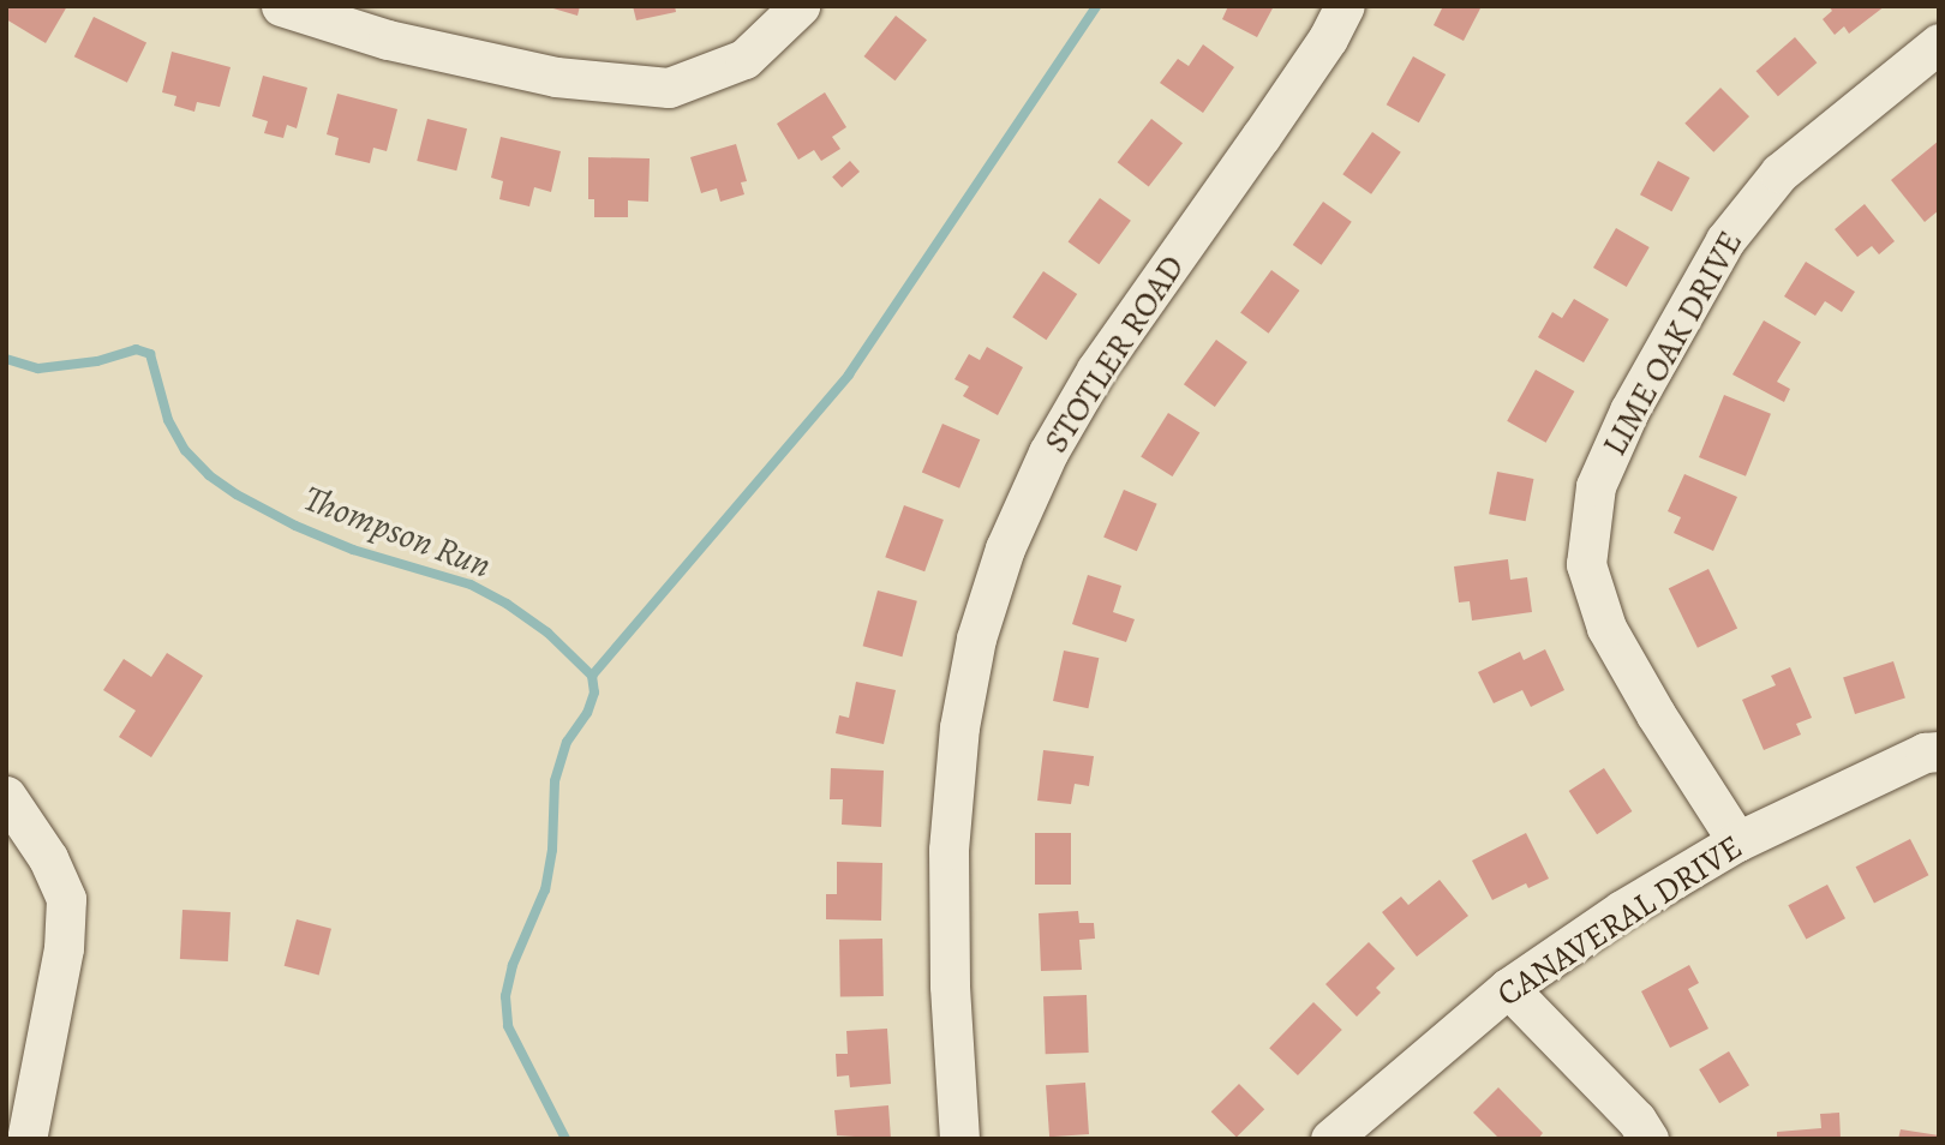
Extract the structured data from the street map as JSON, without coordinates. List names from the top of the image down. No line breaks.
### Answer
{"streets":{"street":["LIME OAK DRIVE","STOTLER ROAD","CANAVERAL DRIVE"]},"crossings":[["LIME OAK DRIVE","CANAVERAL DRIVE"]],"water":["Thompson Run"]}
